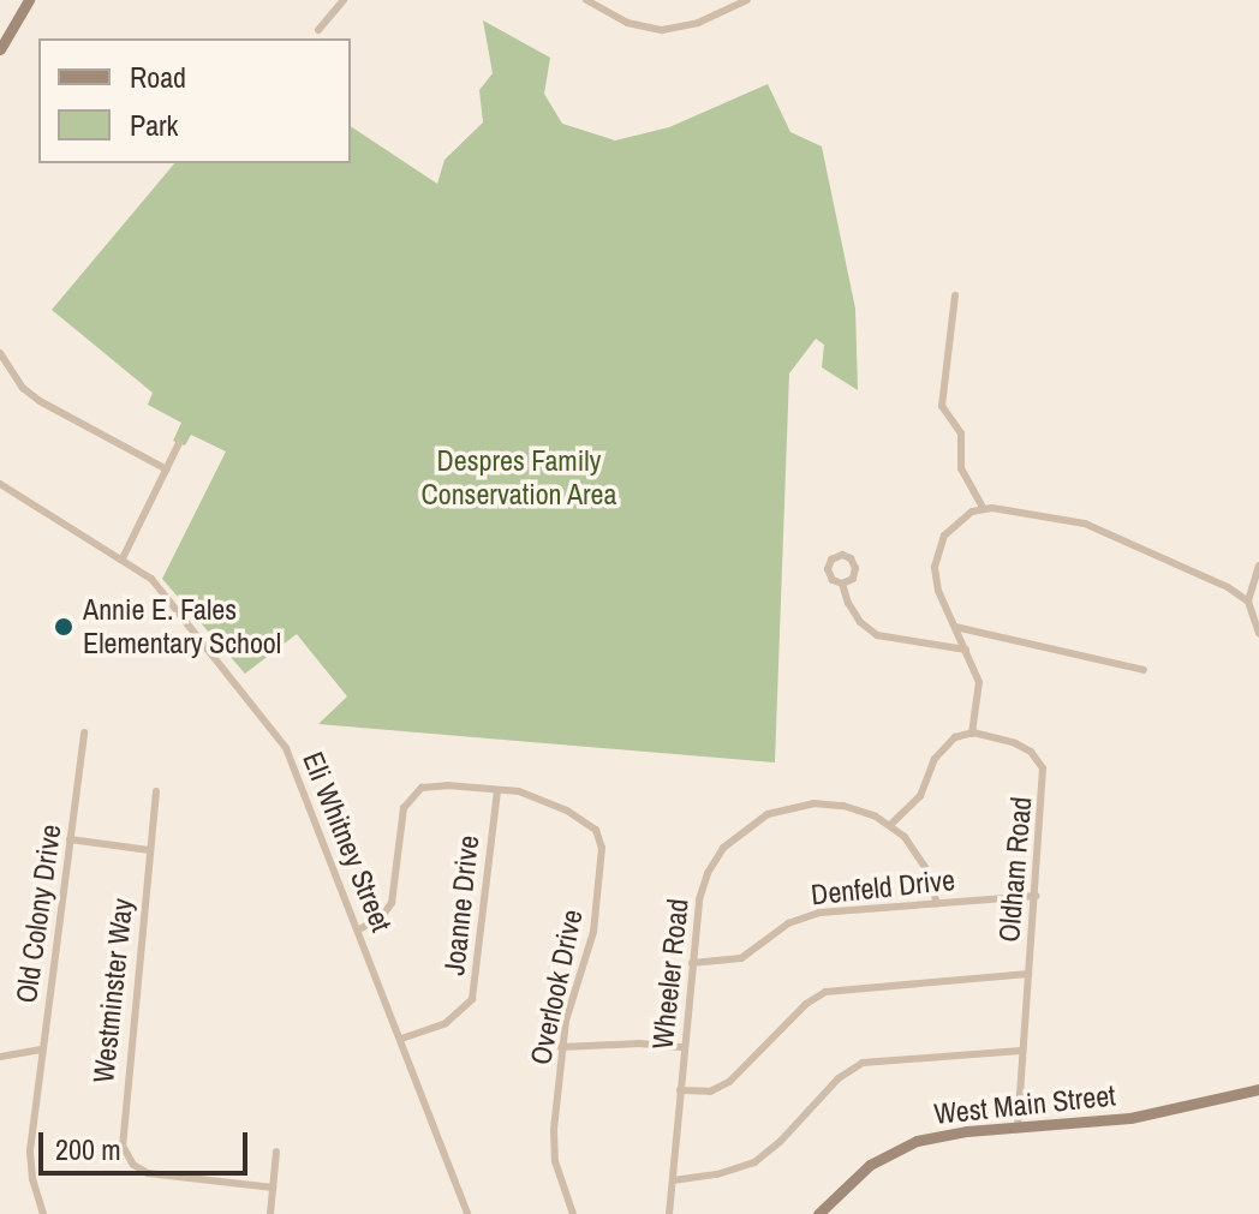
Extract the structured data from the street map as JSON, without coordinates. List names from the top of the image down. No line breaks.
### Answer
{"streets":{"street":["Eli Whitney Street","Oldham Road","Denfeld Drive","Joanne Drive","Old Colony Drive","Wheeler Road","Overlook Drive","Westminster Way","West Main Street"]},"crossings":[["Eli Whitney Street","Joanne Drive"],["Eli Whitney Street","Overlook Drive"],["Oldham Road","Denfeld Drive"],["Oldham Road","West Main Street"],["Denfeld Drive","Wheeler Road"],["Joanne Drive","Overlook Drive"]],"parks":["Despres Family Conservation Area"],"places":["Annie E. Fales Elementary School"],"legend":["Road","Park"],"scale_bar":"200 m"}
